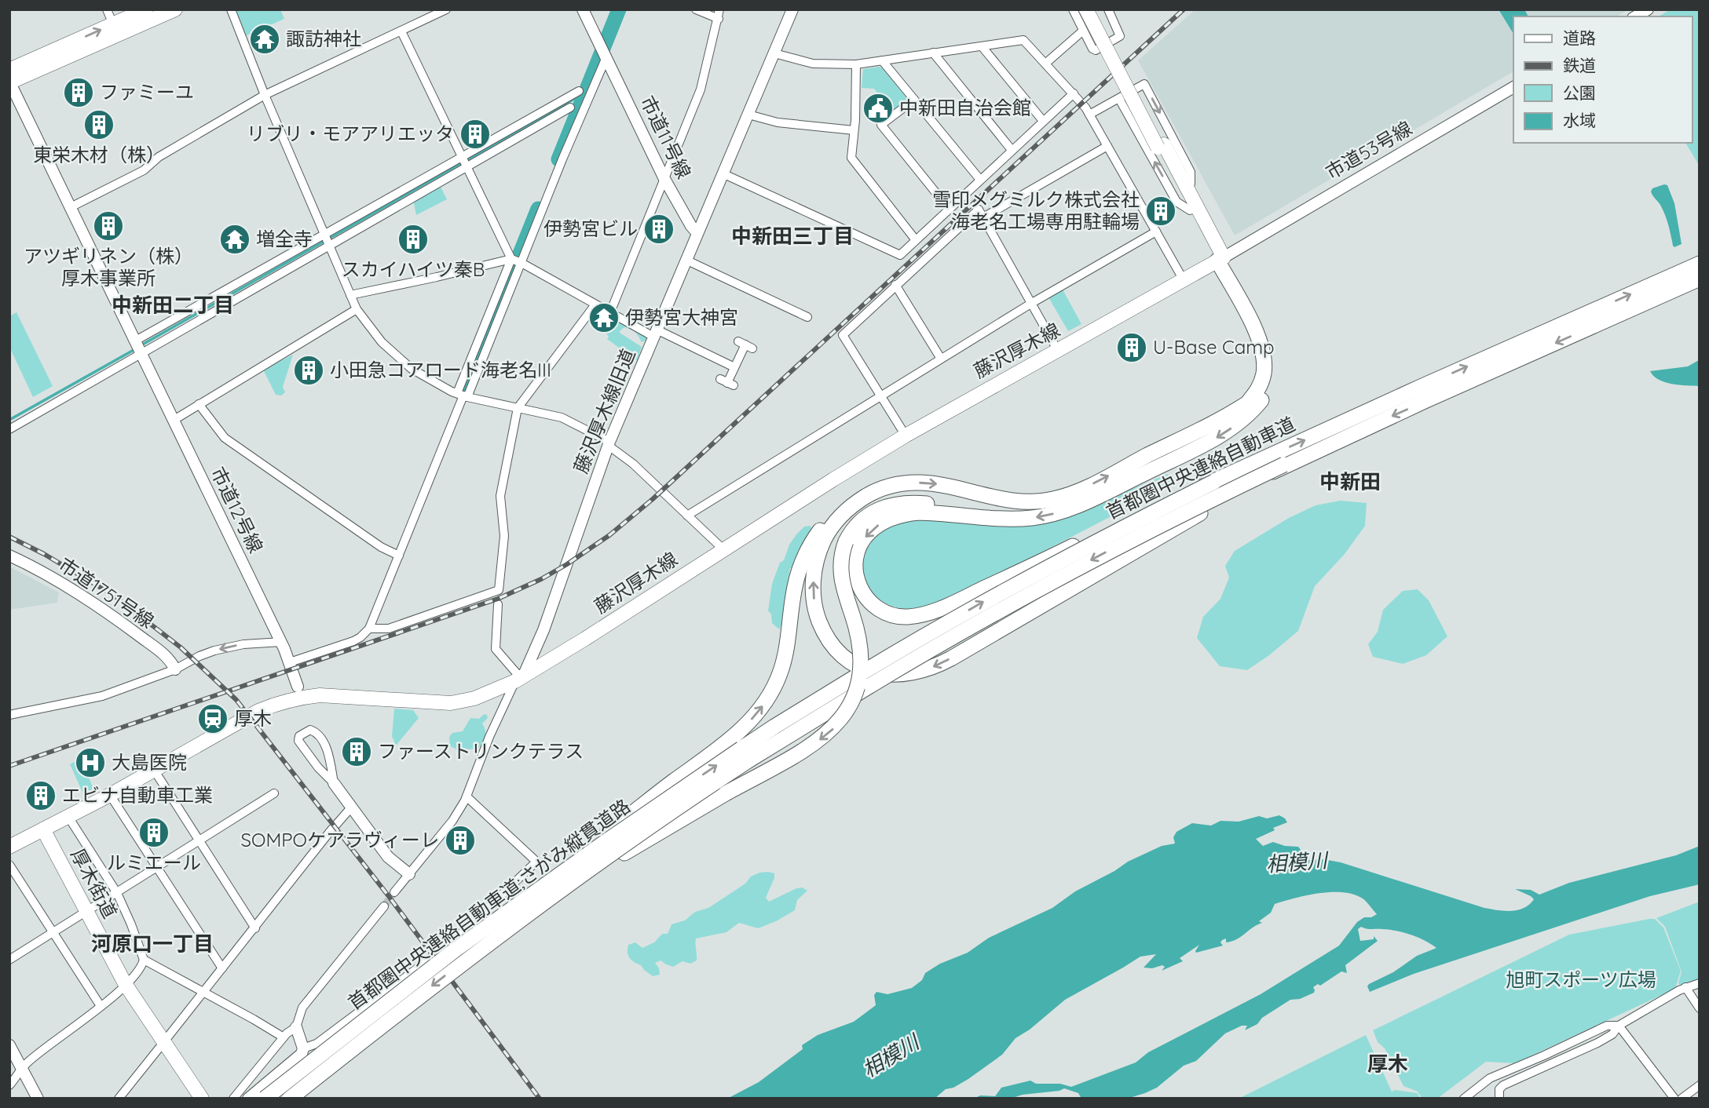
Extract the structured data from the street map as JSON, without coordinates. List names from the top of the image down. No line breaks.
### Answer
{"streets":{"highway":["首都圏中央連絡自動車道","首都圏中央連絡自動車道;さがみ縦貫道路"],"main road":["藤沢厚木線","厚木街道"],"street":["市道11号線","市道53号線","藤沢厚木線旧道","市道12号線","市道1751号線"]},"crossings":[["市道11号線","藤沢厚木線旧道"],["市道53号線","藤沢厚木線"],["藤沢厚木線","藤沢厚木線旧道"],["藤沢厚木線","厚木街道"],["首都圏中央連絡自動車道","首都圏中央連絡自動車道;さがみ縦貫道路"]],"districts":["中新田三丁目","中新田二丁目","中新田","河原口一丁目","厚木"],"water":["相模川"],"parks":["旭町スポーツ広場"],"places":{"temple":["諏訪神社","増全寺","伊勢宮大神宮"],"building":["ファミーユ","東栄木材（株）","リブリ・モアアリエッタ","雪印メグミルク株式会社 海老名工場専用駐輪場","アツギリネン（株） 厚木事業所","伊勢宮ビル","スカイハイツ秦B","U-Base Camp","小田急コアロード海老名III","ファーストリンクテラス","エビナ自動車工業","ルミエール","SOMPOケアラヴィーレ"],"public building":["中新田自治会館"],"station":["厚木"],"hospital":["大島医院"]},"legend":["道路","鉄道","公園","水域"]}
